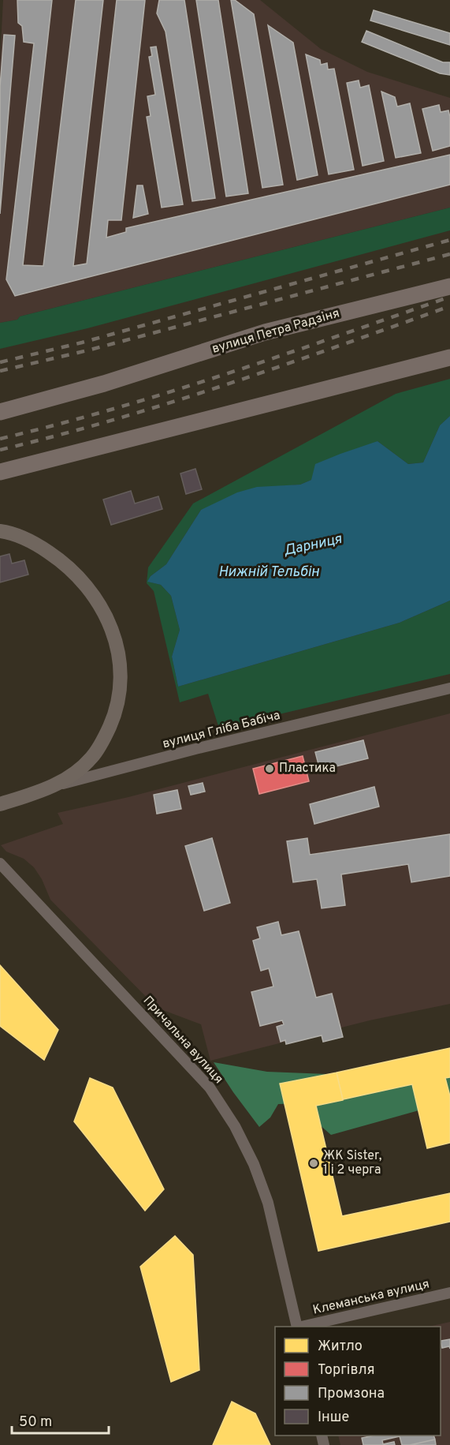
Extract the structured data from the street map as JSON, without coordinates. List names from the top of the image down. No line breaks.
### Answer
{"streets":{"main road":["вулиця Петра Радзіня"],"street":["вулиця Гліба Бабіча","Причальна вулиця","Клеманська вулиця"]},"water":["Дарниця","Нижній Тельбін"],"places":["Пластика","ЖК Sister, 1 і 2 черга"],"legend":["Житло","Торгівля","Промзона","Інше"],"scale_bar":"50 m"}
